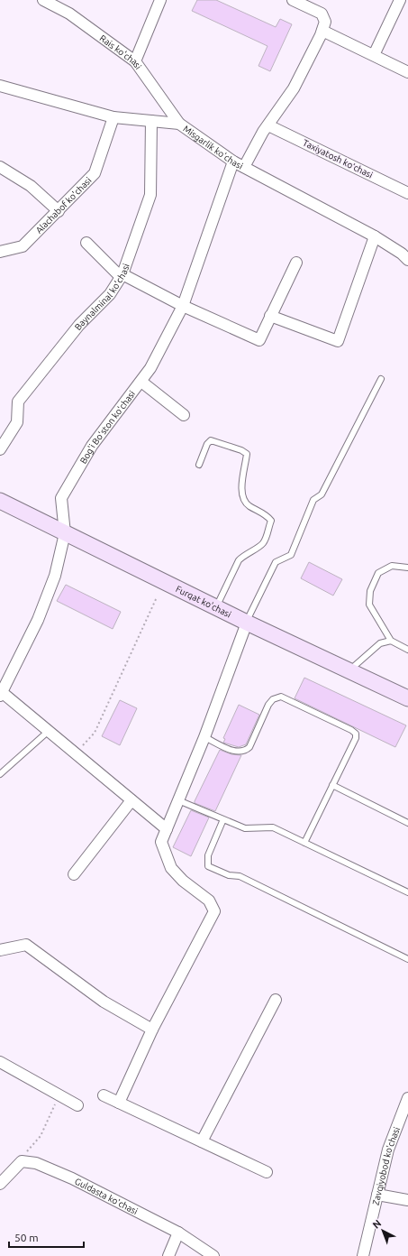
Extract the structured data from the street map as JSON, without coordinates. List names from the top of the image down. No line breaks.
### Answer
{"streets":{"main road":["Furqat ko'chasi"],"street":["Rais ko'chasi","Misgarlik ko'chasi","Taxiyatosh koʻchasi","Alachabof ko'chasi","Baynalminal ko'chasi","Bog'i Bo'ston ko'chasi","Zavqiyobod ko'chasi","Guldasta ko'chasi"]},"crossings":[["Rais ko'chasi","Misgarlik ko'chasi"],["Misgarlik ko'chasi","Alachabof ko'chasi"],["Misgarlik ko'chasi","Baynalminal ko'chasi"],["Misgarlik ko'chasi","Bog'i Bo'ston ko'chasi"],["Bog'i Bo'ston ko'chasi","Furqat ko'chasi"]],"scale_bar":"50 m","north":"top left"}
